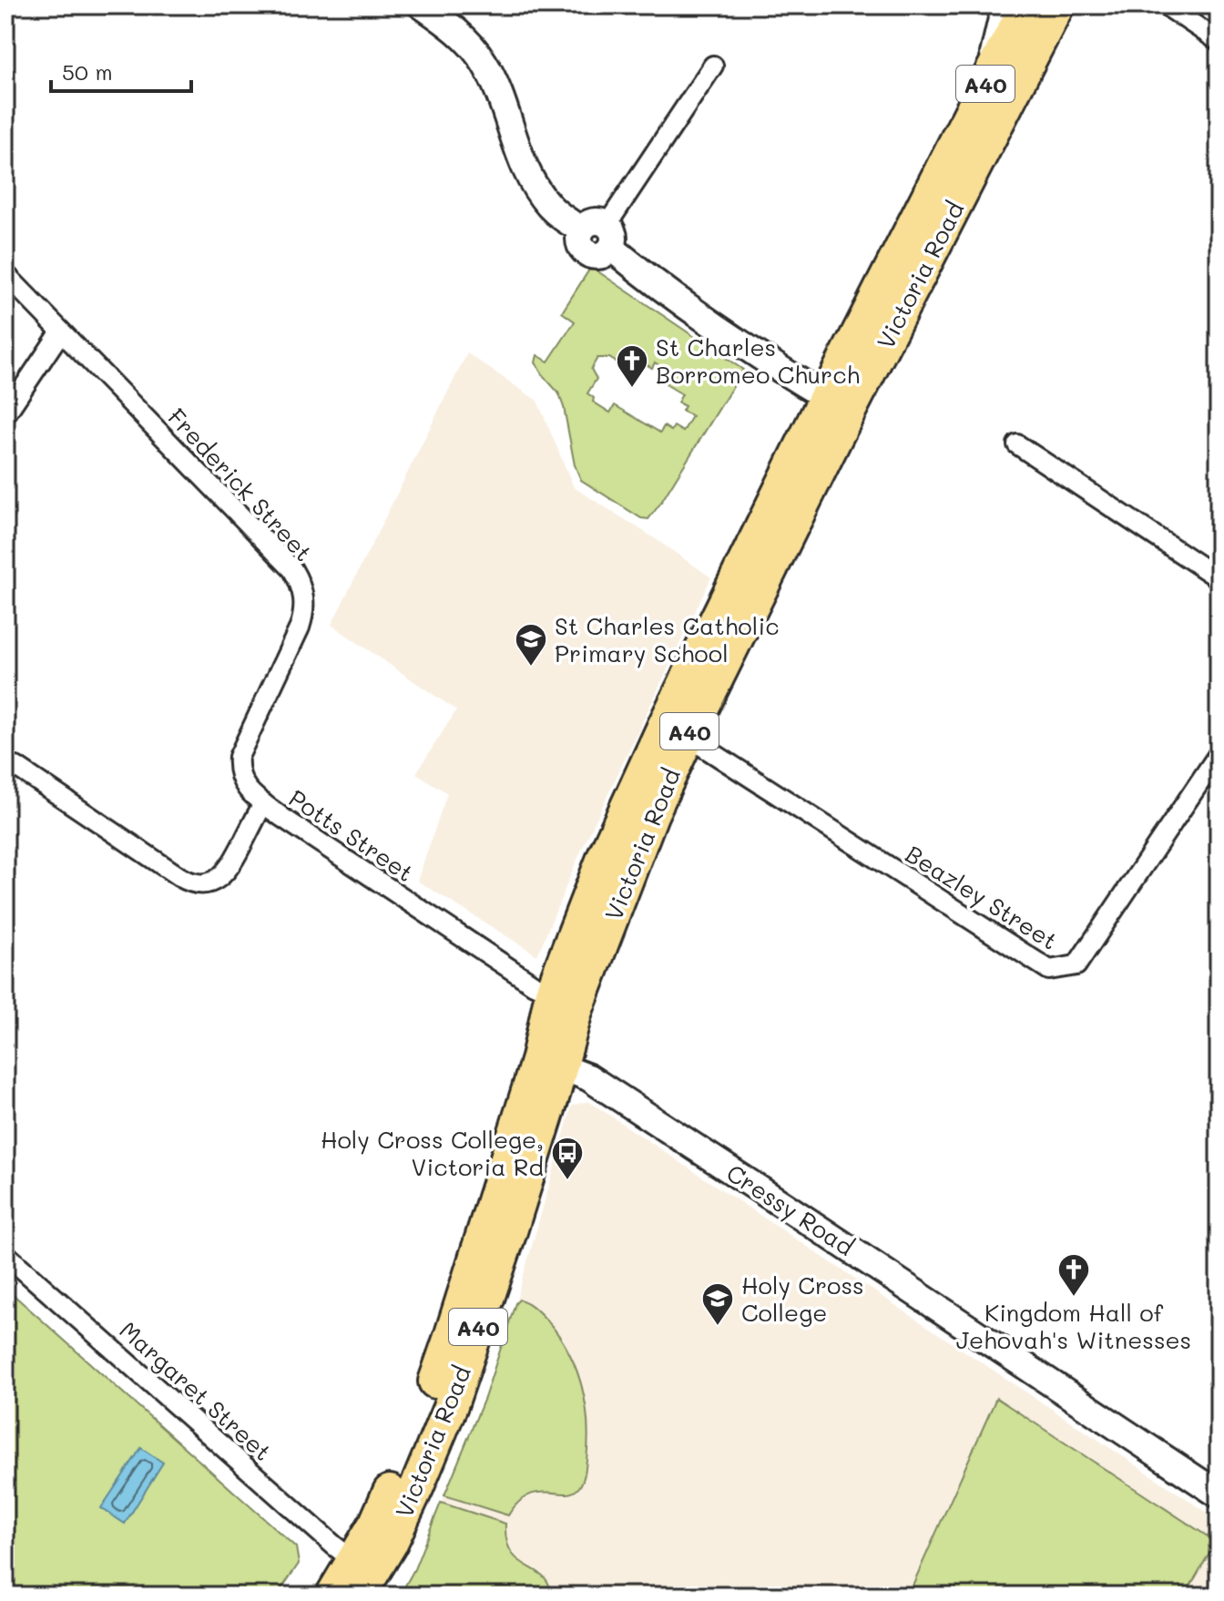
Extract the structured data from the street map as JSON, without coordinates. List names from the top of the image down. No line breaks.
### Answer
{"streets":{"highway":["A40","Victoria Road"],"street":["Frederick Street","Potts Street","Beazley Street","Cressy Road","Margaret Street"]},"crossings":[["Victoria Road","Potts Street"],["Victoria Road","Beazley Street"],["Victoria Road","Cressy Road"],["Victoria Road","Margaret Street"],["Frederick Street","Potts Street"]],"places":{"church":["St Charles Borromeo Church","Kingdom Hall of Jehovah's Witnesses"],"school or university":["St Charles Catholic Primary School","Holy Cross College"],"bus stop":["Holy Cross College, Victoria Rd"]},"scale_bar":"50 m"}
